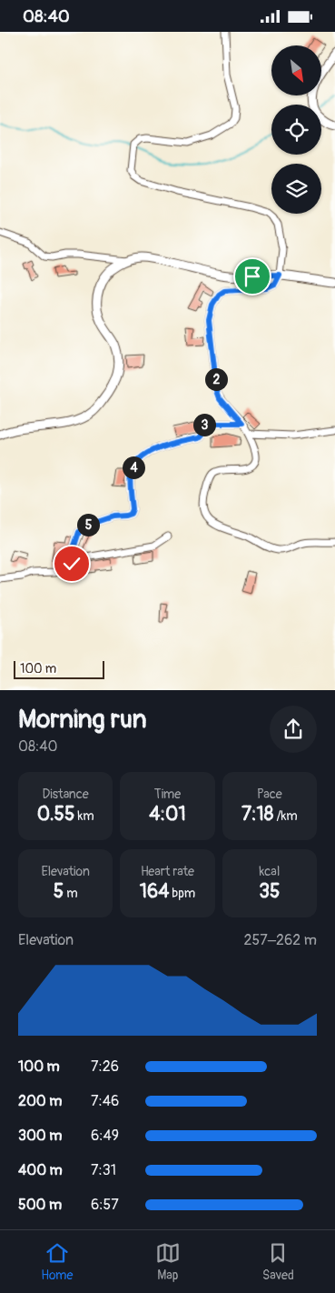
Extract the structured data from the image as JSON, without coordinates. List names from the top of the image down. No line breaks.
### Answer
{"scale_bar":"100 m","north":"bottom right","page":{"status":"08:40","pins":["2","3","4","5"],"scale":"100 m","heading":["Morning run","08:40"],"stats":[["Distance","0.55 km"],["Time","4:01"],["Pace","7:18 /km"],["Elevation","5 m"],["Heart rate","164 bpm"],["kcal","35"]],"chart":["Elevation","257–262 m"],"list":[{"name":"100 m","note":"7:26"},{"name":"200 m","note":"7:46"},{"name":"300 m","note":"6:49"},{"name":"400 m","note":"7:31"},{"name":"500 m","note":"6:57"}],"tabs":["Home","Map","Saved"]}}
